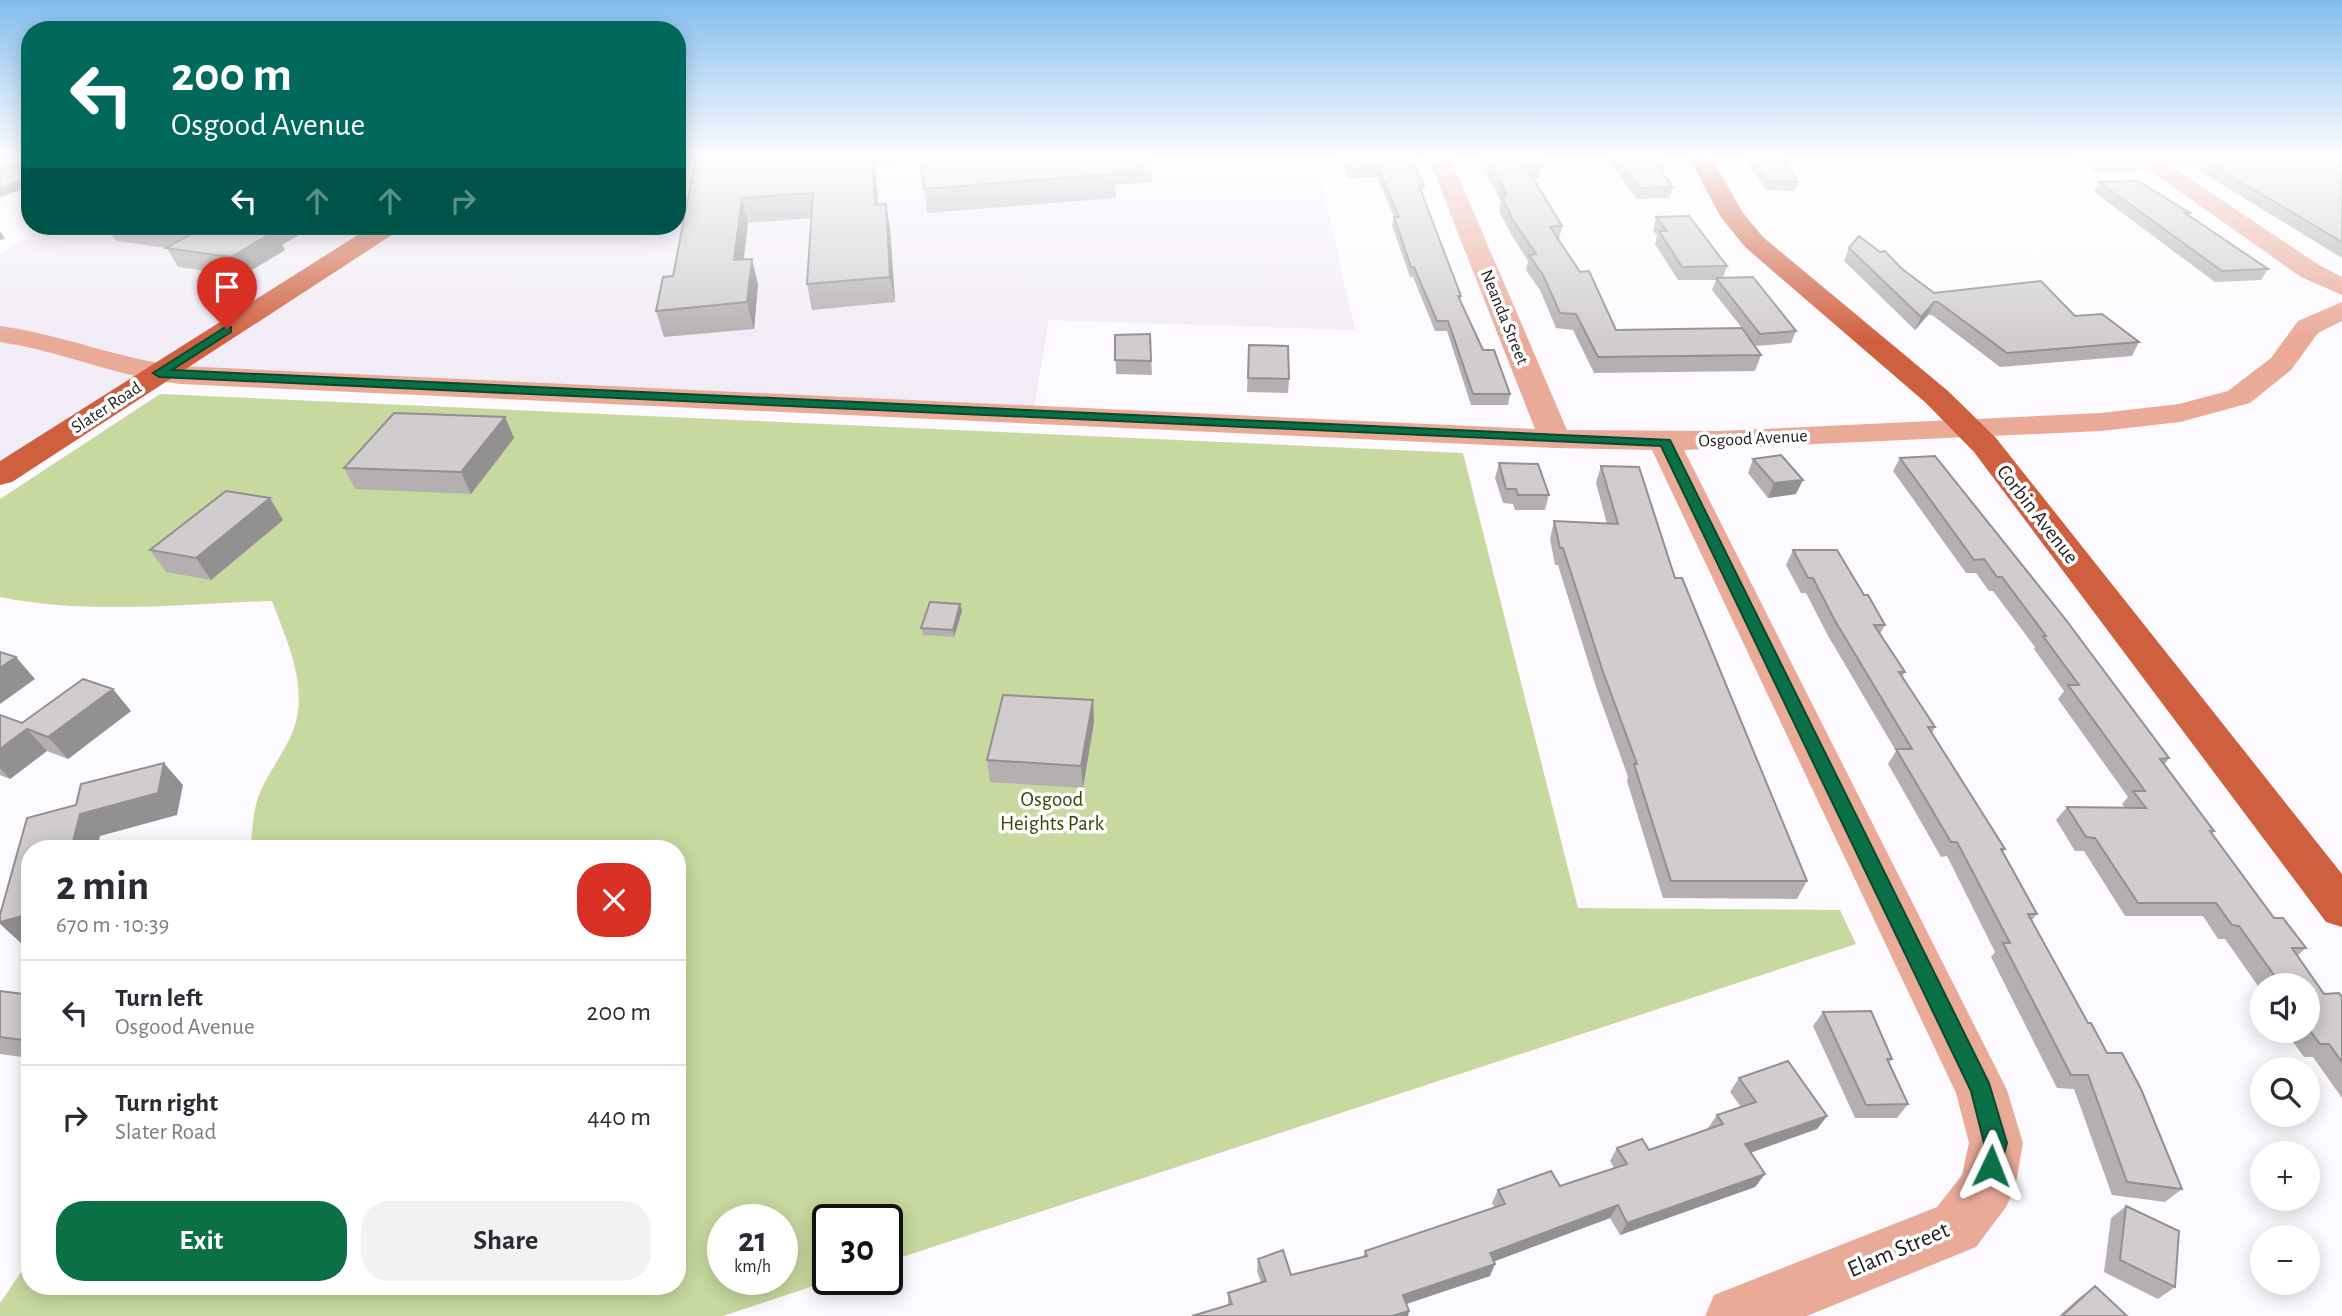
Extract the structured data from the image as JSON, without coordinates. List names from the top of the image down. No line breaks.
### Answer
{"streets":{"main road":["Slater Road","Corbin Avenue"],"street":["Neanda Street","Osgood Avenue","Elam Street"]},"crossings":[["Neanda Street","Osgood Avenue"],["Slater Road","Osgood Avenue"],["Osgood Avenue","Corbin Avenue"],["Osgood Avenue","Elam Street"]],"parks":["Osgood Heights Park"],"page":{"turn":["200 m","Osgood Avenue"],"heading":["2 min","670 m · 10:39"],"list":[{"name":"Turn left","note":"Osgood Avenue","value":"200 m"},{"name":"Turn right","note":"Slater Road","value":"440 m"}],"map_buttons":["+","−"],"buttons":["Exit","Share"],"speed":"21 km/h","limit":"30"}}
